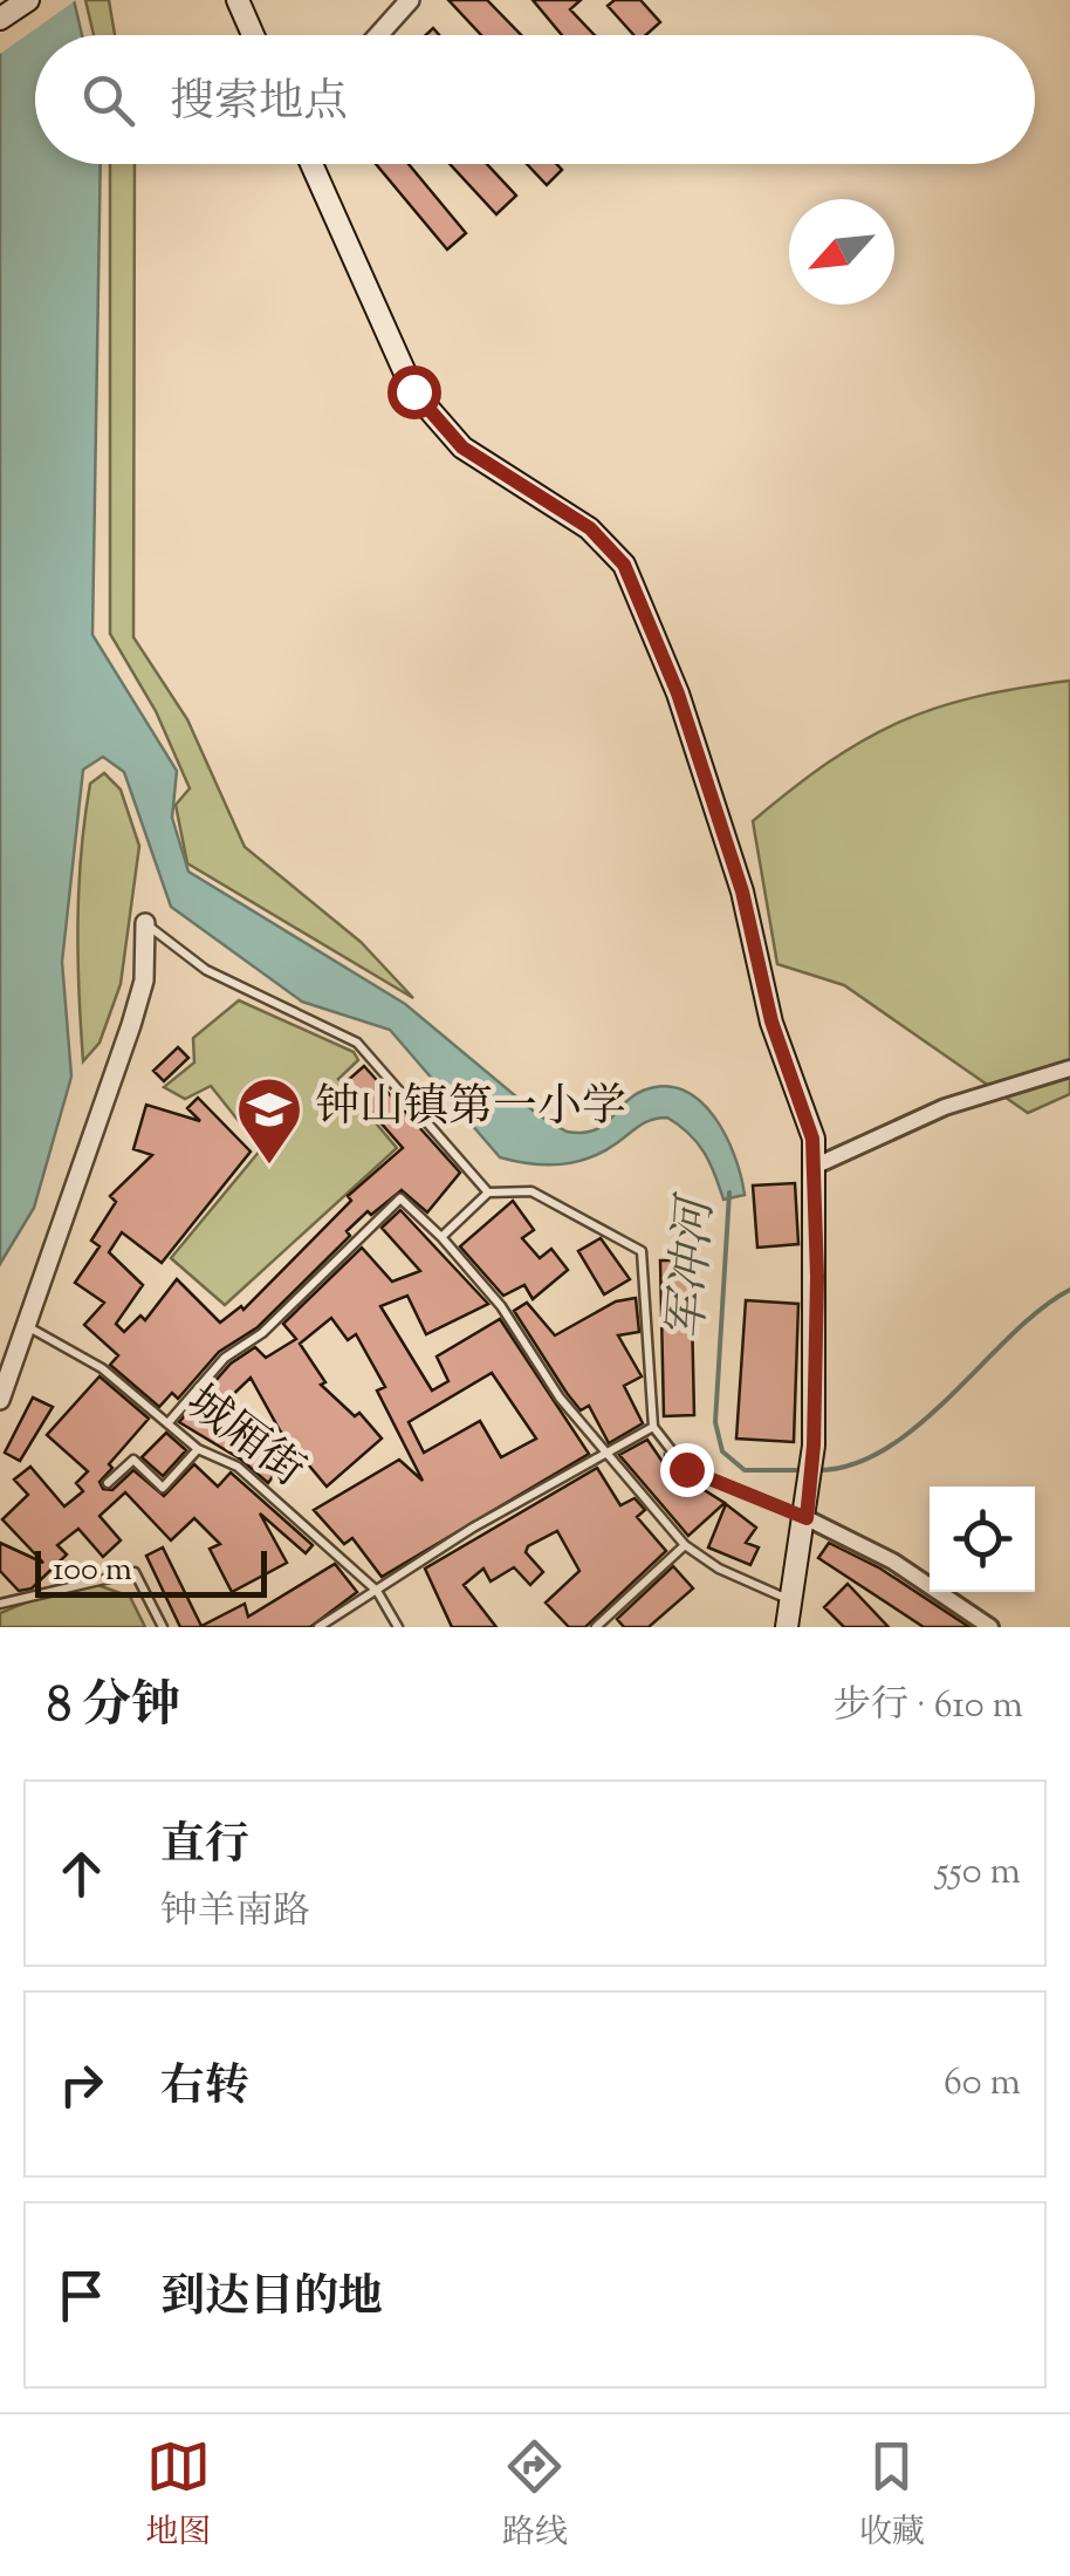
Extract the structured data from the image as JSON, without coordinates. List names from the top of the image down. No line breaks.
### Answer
{"streets":{"lane":["城厢街"]},"water":["军冲河"],"places":{"school or university":["钟山镇第一小学"]},"scale_bar":"100 m","north":"bottom left","page":{"search":"搜索地点","scale":"100 m","heading":["8 分钟","步行 · 610 m"],"list":[["直行","钟羊南路","550 m"],["右转","60 m"],"到达目的地"],"nav":["地图","路线","收藏"]}}
